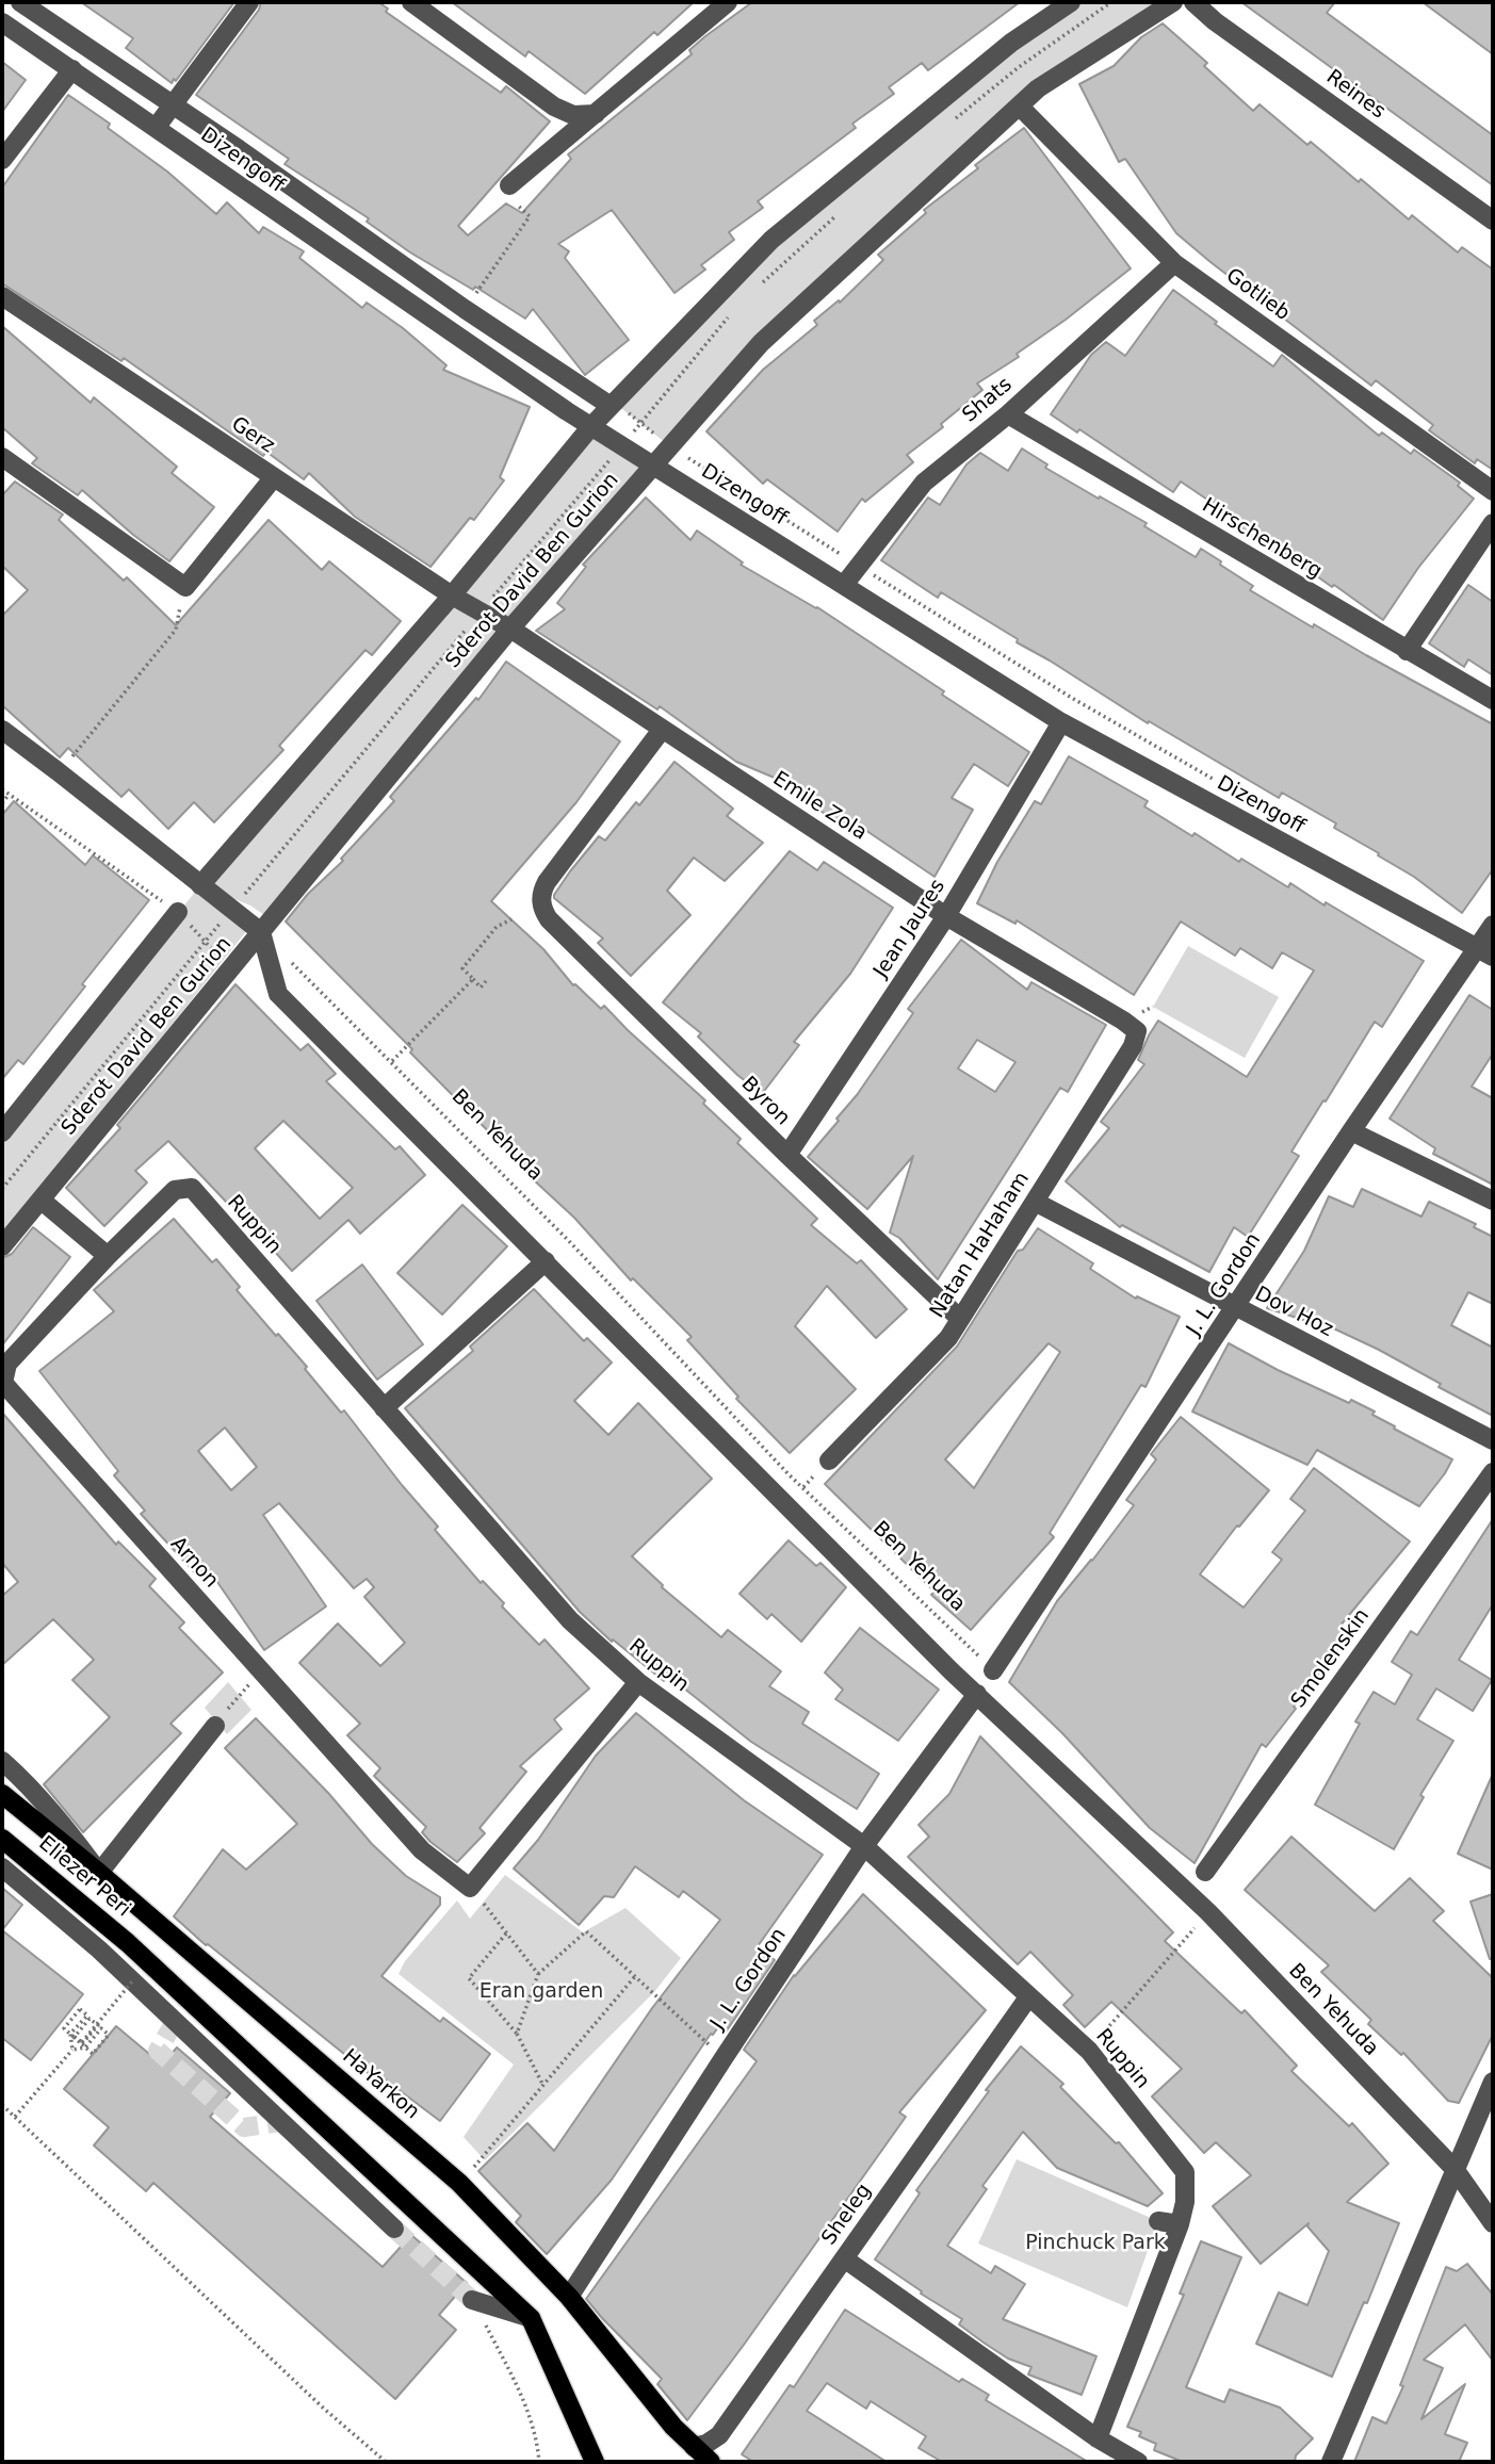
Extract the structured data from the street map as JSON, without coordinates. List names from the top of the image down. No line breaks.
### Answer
{"streets":{"main road":["Eliezer Peri","HaYarkon"],"street":["Reines","Dizengoff","Gotlieb","Shats","Gerz","Hirschenberg","Sderot David Ben Gurion","Emile Zola","Jean Jaures","Byron","Ben Yehuda","Ruppin","Natan HaHaham","J. L. Gordon","Dov Hoz","Arnon","Smolenskin","Sheleg"]},"crossings":[["Dizengoff","Shats"],["Dizengoff","Sderot David Ben Gurion"],["Dizengoff","Jean Jaures"],["Dizengoff","J. L. Gordon"],["Gotlieb","Shats"],["Gotlieb","Sderot David Ben Gurion"],["Shats","Hirschenberg"],["Gerz","Emile Zola"],["Sderot David Ben Gurion","Emile Zola"],["Sderot David Ben Gurion","Ben Yehuda"],["Emile Zola","Jean Jaures"],["Emile Zola","Byron"],["Emile Zola","Natan HaHaham"],["Jean Jaures","Byron"],["Byron","Natan HaHaham"],["Ben Yehuda","J. L. Gordon"],["Ruppin","J. L. Gordon"],["Ruppin","Arnon"],["Ruppin","Sheleg"],["Natan HaHaham","Dov Hoz"],["J. L. Gordon","Dov Hoz"],["J. L. Gordon","HaYarkon"],["Eliezer Peri","HaYarkon"],["HaYarkon","Sheleg"]],"parks":["Eran garden","Pinchuck Park"]}
